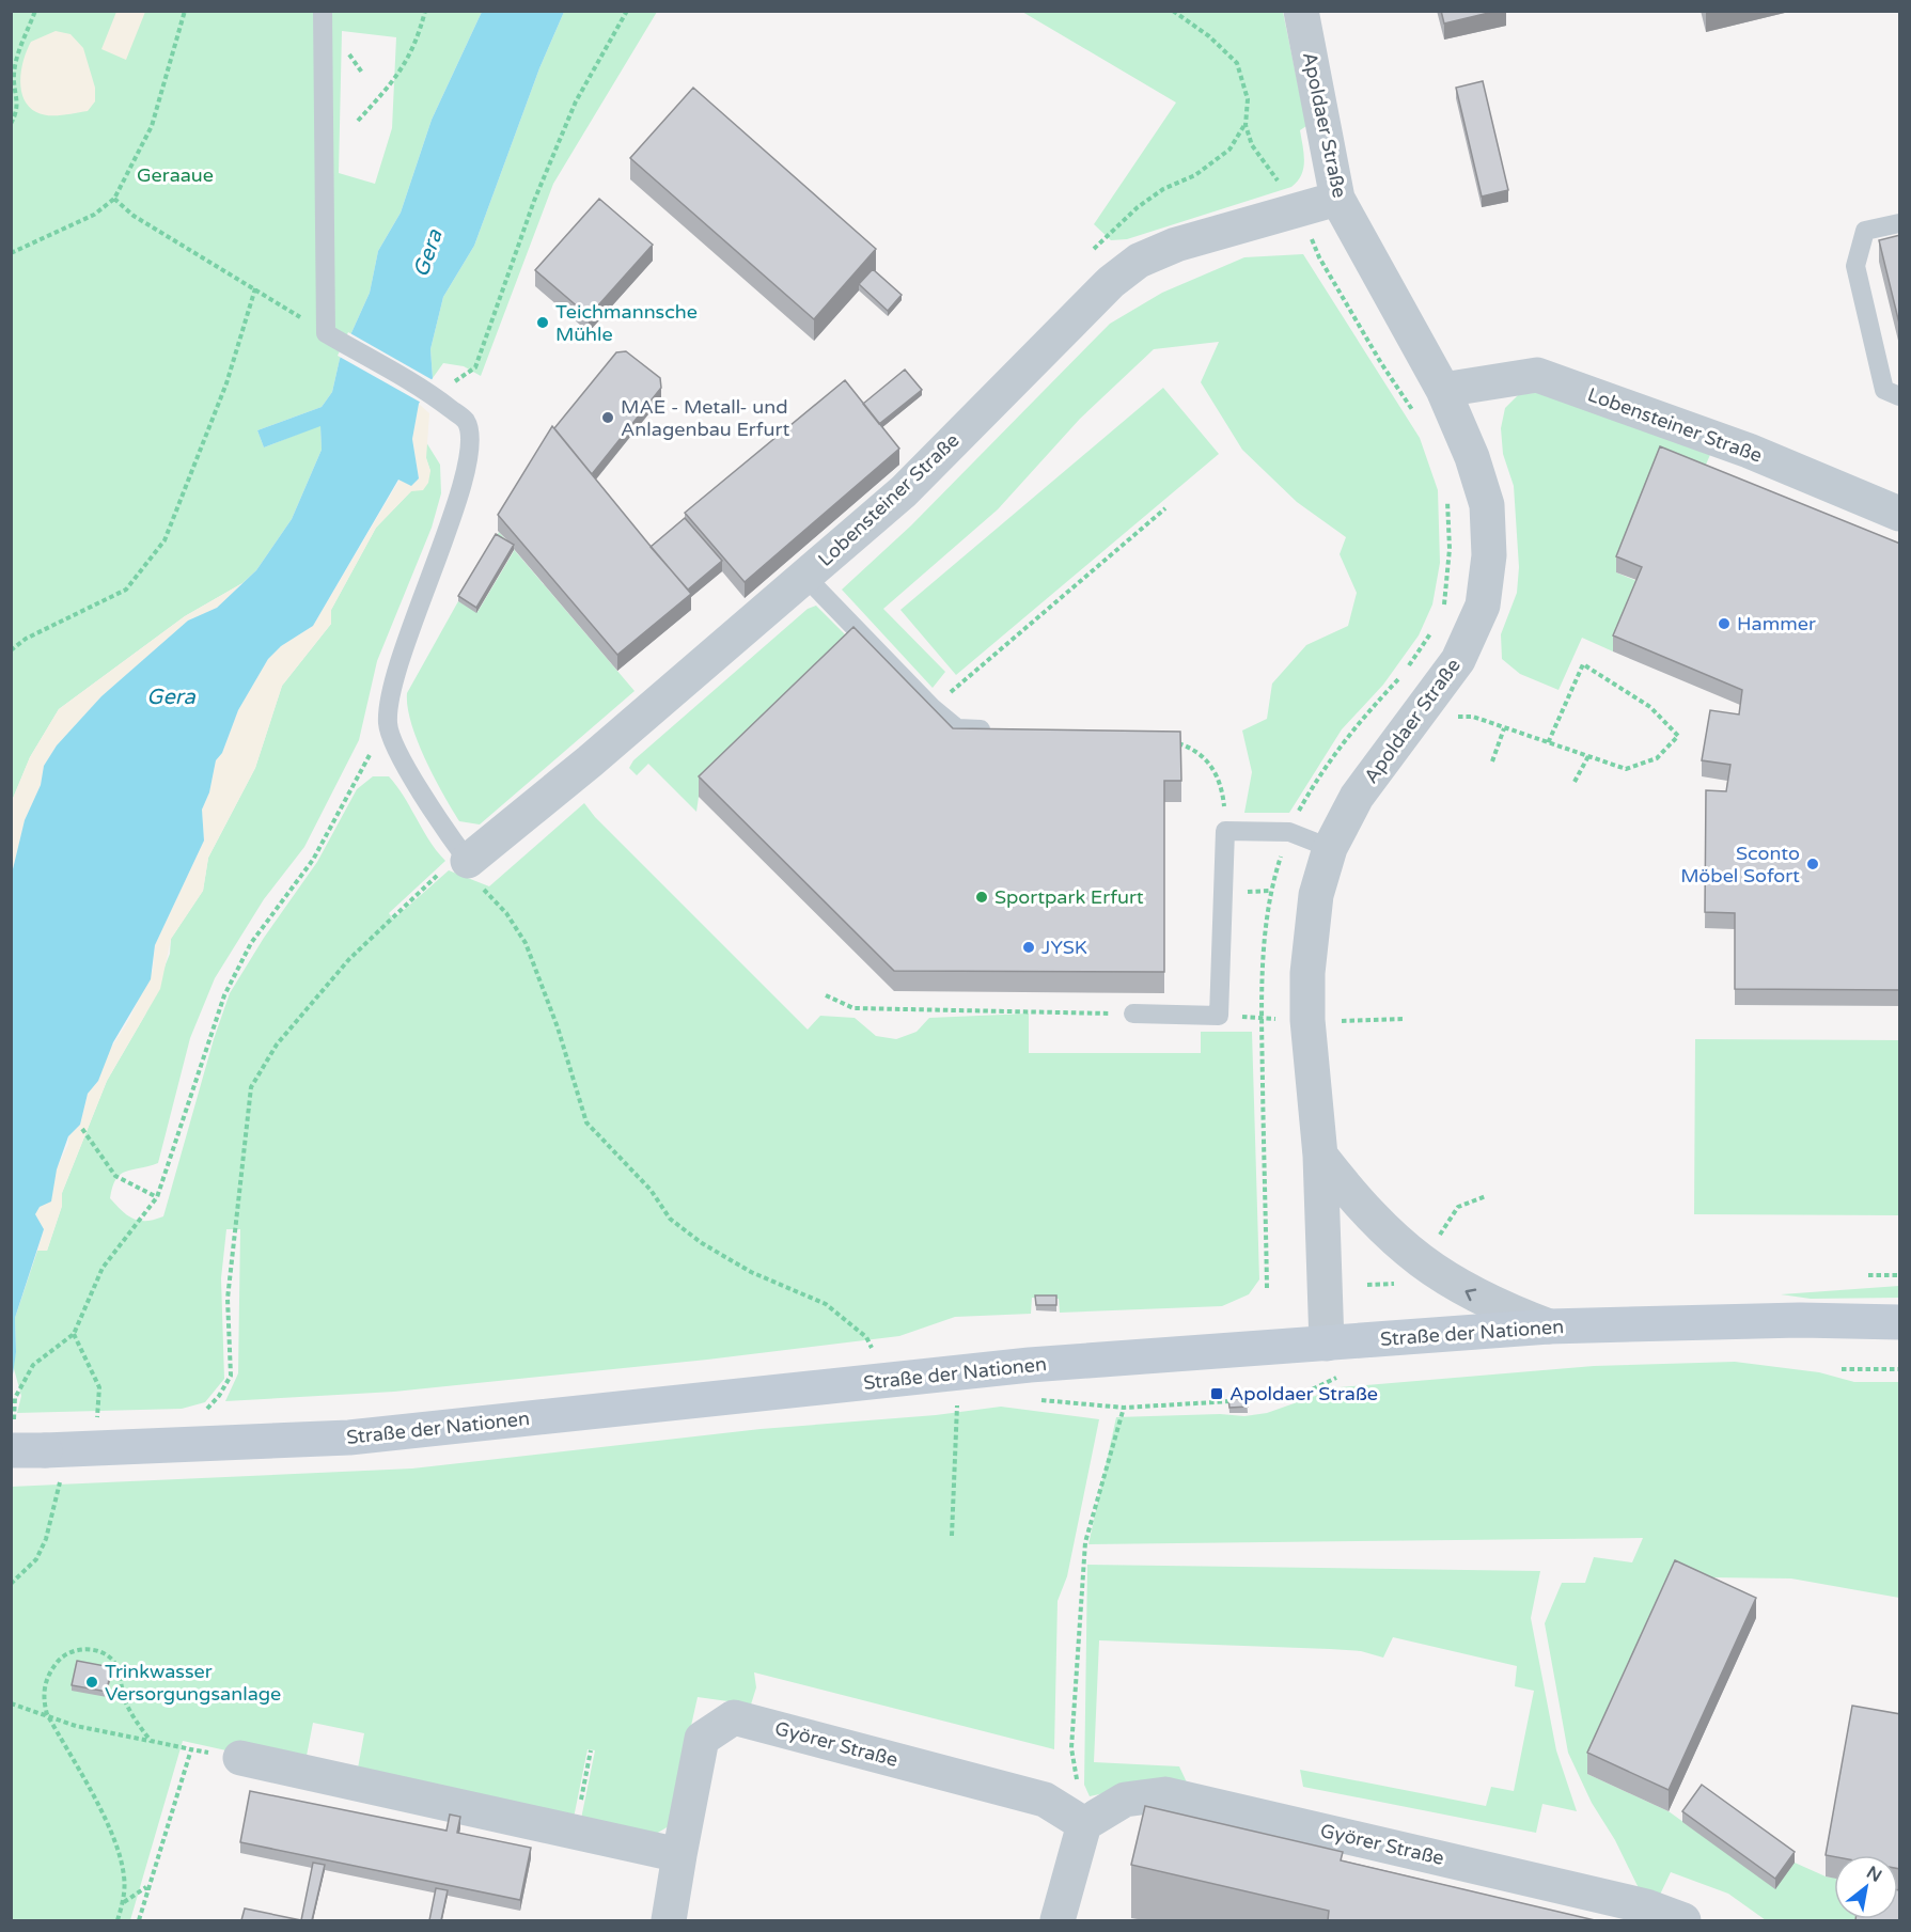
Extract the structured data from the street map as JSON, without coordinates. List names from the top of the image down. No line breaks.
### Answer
{"streets":{"main road":["Straße der Nationen"],"street":["Apoldaer Straße","Lobensteiner Straße","Györer Straße"]},"crossings":[["Apoldaer Straße","Lobensteiner Straße"],["Apoldaer Straße","Straße der Nationen"]],"water":["Gera"],"parks":["Geraaue"],"places":{"other":["Teichmannsche Mühle","MAE - Metall- und Anlagenbau Erfurt","Hammer","Sconto Möbel Sofort","Sportpark Erfurt","JYSK","Trinkwasser Versorgungsanlage"],"transit":["Apoldaer Straße"]},"north":"top right"}
